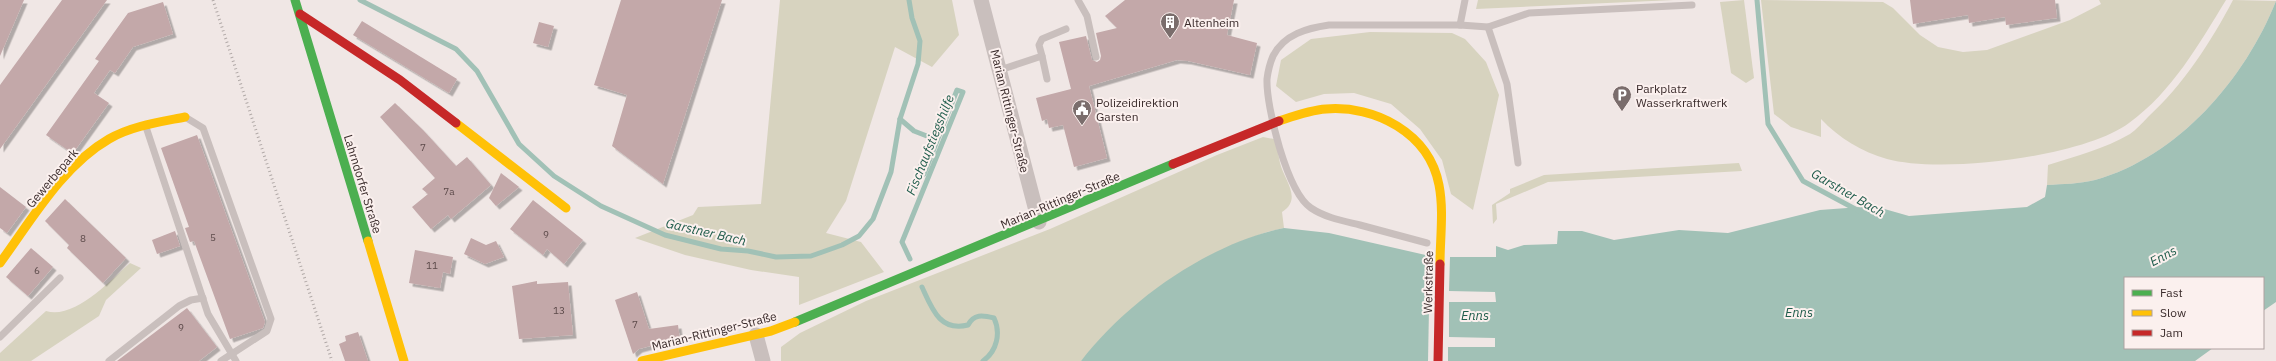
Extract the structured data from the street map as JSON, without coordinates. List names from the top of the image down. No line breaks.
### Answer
{"streets":{"street":["Marian Rittinger-Straße","Gewerbepark","Lahrndorfer Straße","Marian-Rittinger-Straße","Werkstraße"]},"crossings":[["Marian Rittinger-Straße","Marian-Rittinger-Straße"],["Marian-Rittinger-Straße","Werkstraße"]],"water":["Fischaufstiegshilfe","Garstner Bach","Enns"],"places":{"building":["Altenheim"],"parking":["Parkplatz Wasserkraftwerk"],"public building":["Polizeidirektion Garsten"]},"house_numbers":["7","7a","9","5","8","11","6","13","7","9"],"legend":["Fast","Slow","Jam"]}
